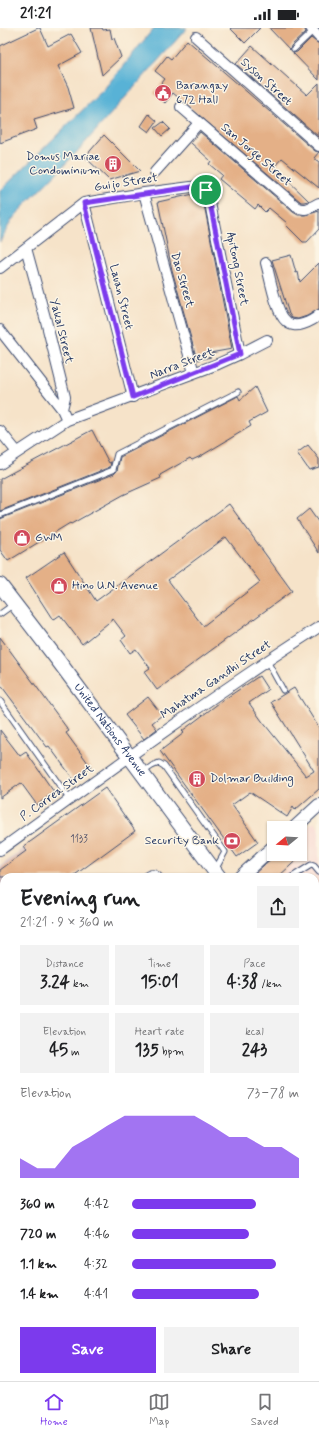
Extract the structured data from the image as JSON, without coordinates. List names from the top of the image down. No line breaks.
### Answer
{"streets":{"main road":["United Nations Avenue"],"street":["Syson Street","San Jorge Street","Guijo Street","Apitong Street","Dao Street","Lauan Street","Yakal Street","Narra Street","Mahatma Gandhi Street","P. Correa Street"]},"crossings":[["Guijo Street","Apitong Street"],["Guijo Street","Dao Street"],["Guijo Street","Lauan Street"],["Guijo Street","Yakal Street"],["Apitong Street","Narra Street"],["Dao Street","Narra Street"],["Lauan Street","Narra Street"],["Yakal Street","Narra Street"],["Mahatma Gandhi Street","United Nations Avenue"],["Mahatma Gandhi Street","P. Correa Street"],["United Nations Avenue","P. Correa Street"]],"places":{"public building":["Barangay 672 Hall"],"building":["Domus Mariae Condominium","Dolmar Building"],"shop":["GWM","Hino U.N. Avenue"],"bank":["Security Bank"]},"house_numbers":["1133"],"north":"left","page":{"status":"21:21","heading":["Evening run","21:21 · 9 × 360 m"],"stats":[["Distance","3.24 km"],["Time","15:01"],["Pace","4:38 /km"],["Elevation","45 m"],["Heart rate","135 bpm"],["kcal","243"]],"chart":["Elevation","73–78 m"],"list":[{"name":"360 m","note":"4:42"},{"name":"720 m","note":"4:46"},{"name":"1.1 km","note":"4:32"},{"name":"1.4 km","note":"4:41"}],"buttons":["Save","Share"],"tabs":["Home","Map","Saved"]}}
